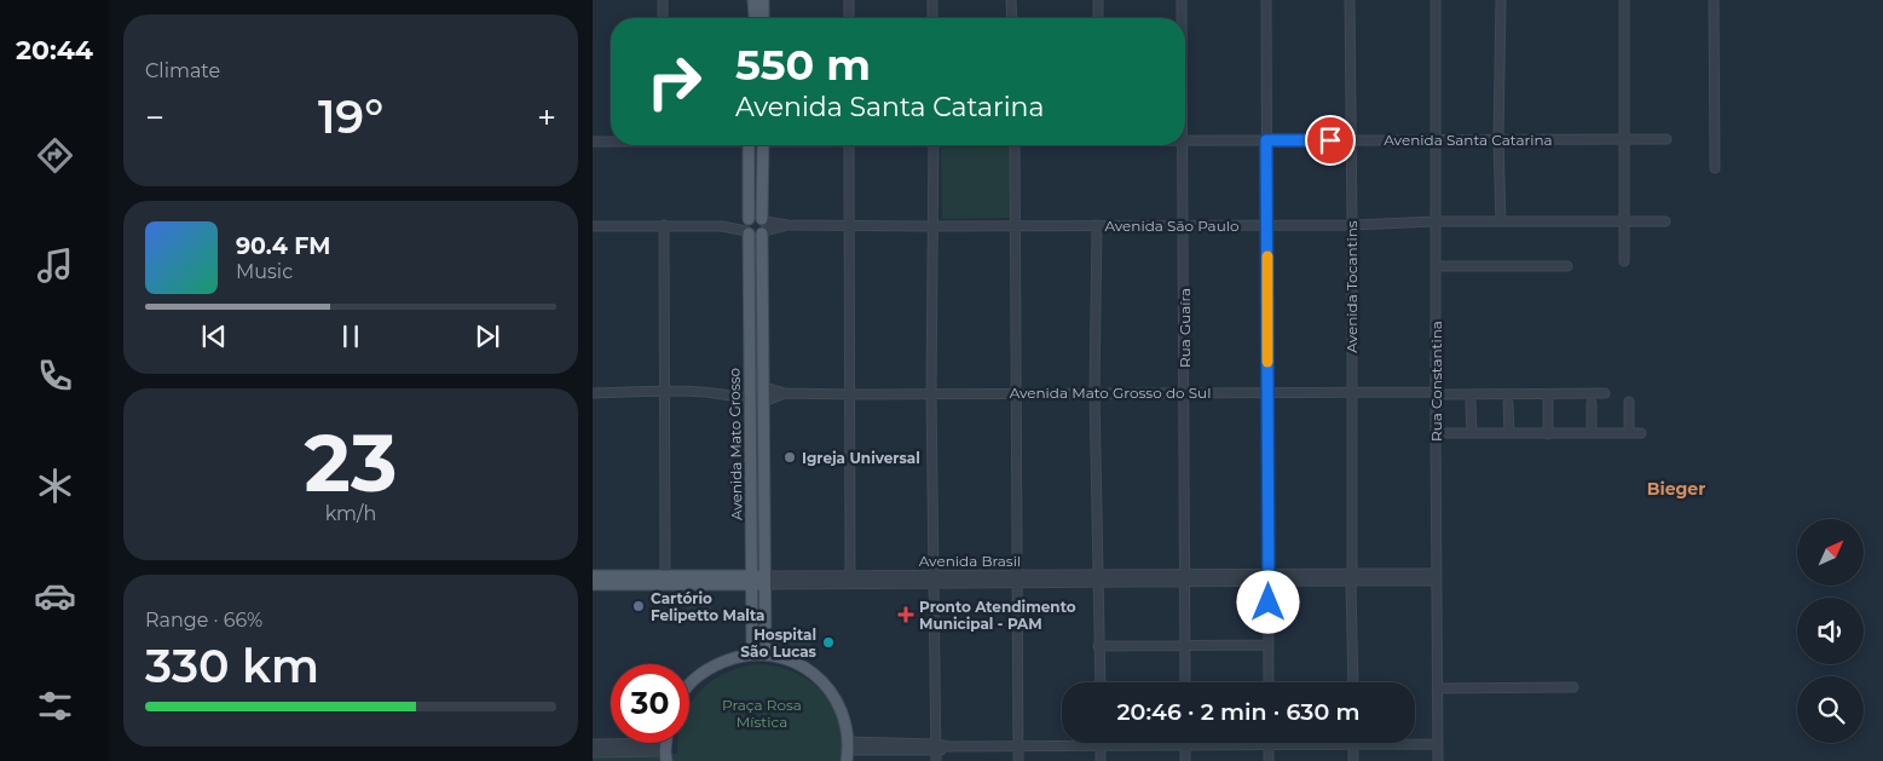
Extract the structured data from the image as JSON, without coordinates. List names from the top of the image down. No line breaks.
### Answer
{"streets":{"main road":["Avenida Mato Grosso","Avenida Brasil"],"street":["Avenida Santa Catarina","Avenida São Paulo","Avenida Tocantins","Rua Guaíra","Rua Constantina","Avenida Mato Grosso do Sul"]},"crossings":[["Avenida Santa Catarina","Avenida Tocantins"],["Avenida Santa Catarina","Rua Constantina"],["Avenida São Paulo","Avenida Tocantins"],["Avenida São Paulo","Rua Guaíra"],["Avenida São Paulo","Rua Constantina"],["Avenida São Paulo","Avenida Mato Grosso"],["Avenida Tocantins","Avenida Mato Grosso do Sul"],["Avenida Tocantins","Avenida Brasil"],["Rua Guaíra","Avenida Mato Grosso do Sul"],["Rua Guaíra","Avenida Brasil"],["Rua Constantina","Avenida Mato Grosso do Sul"],["Rua Constantina","Avenida Brasil"],["Avenida Mato Grosso","Avenida Brasil"]],"districts":["Bieger"],"parks":["Praça Rosa Mística"],"places":{"other":["Igreja Universal","Cartório Felipetto Malta","Hospital São Lucas"],"health":["Pronto Atendimento Municipal - PAM"]},"north":"top right","page":{"tabs":"20:44","tile":["Climate",["23","km/h"],["Range · 66%","330 km"]],"turn":["550 m","Avenida Santa Catarina"],"heat":["−","19°","+"],"song":["90.4 FM","Music"],"limit":"30","trip":"20:46 · 2 min · 630 m"}}
